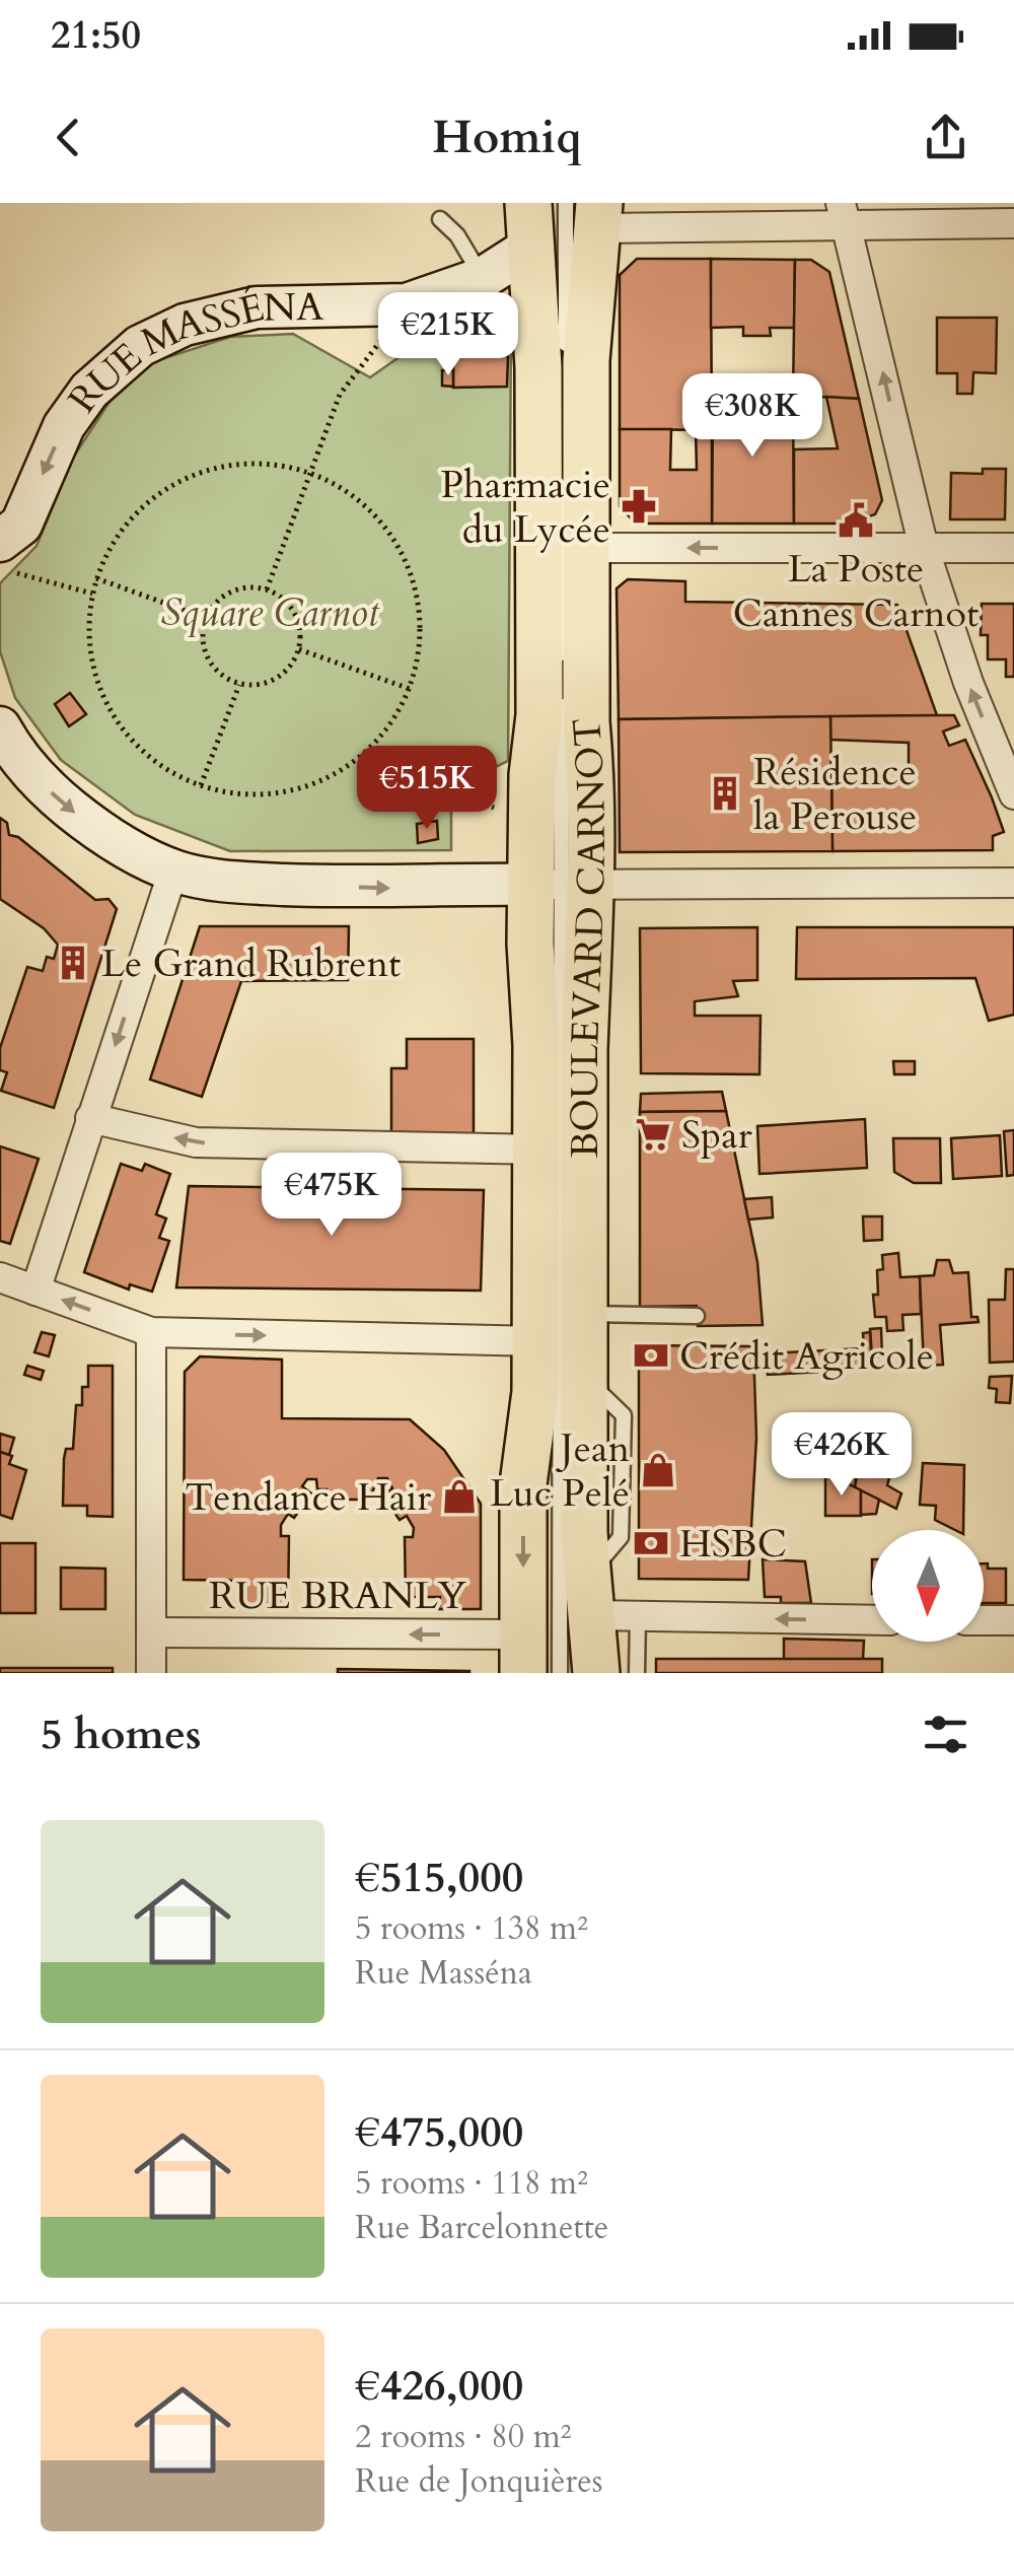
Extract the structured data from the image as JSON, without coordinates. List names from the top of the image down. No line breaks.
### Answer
{"streets":{"main road":["RUE MASSÉNA","BOULEVARD CARNOT"],"street":["RUE BRANLY"]},"crossings":[["RUE MASSÉNA","BOULEVARD CARNOT"],["BOULEVARD CARNOT","RUE BRANLY"]],"one_way":["RUE MASSÉNA","RUE BRANLY"],"parks":["Square Carnot"],"places":{"pharmacy":["Pharmacie du Lycée"],"public building":["La Poste Cannes Carnot"],"building":["Résidence la Perouse","Le Grand Rubrent"],"supermarket":["Spar"],"bank":["Crédit Agricole","HSBC"],"shop":["Jean Luc Pelé","Tendance Hair"]},"north":"bottom","page":{"status":"21:50","header":"Homiq","price":["€215K","€308K","€515K","€475K","€426K"],"heading":"5 homes","list":[{"name":"€515,000","note":"5 rooms · 138 m² · Rue Masséna"},{"name":"€475,000","note":"5 rooms · 118 m² · Rue Barcelonnette"},{"name":"€426,000","note":"2 rooms · 80 m² · Rue de Jonquières"}]}}
